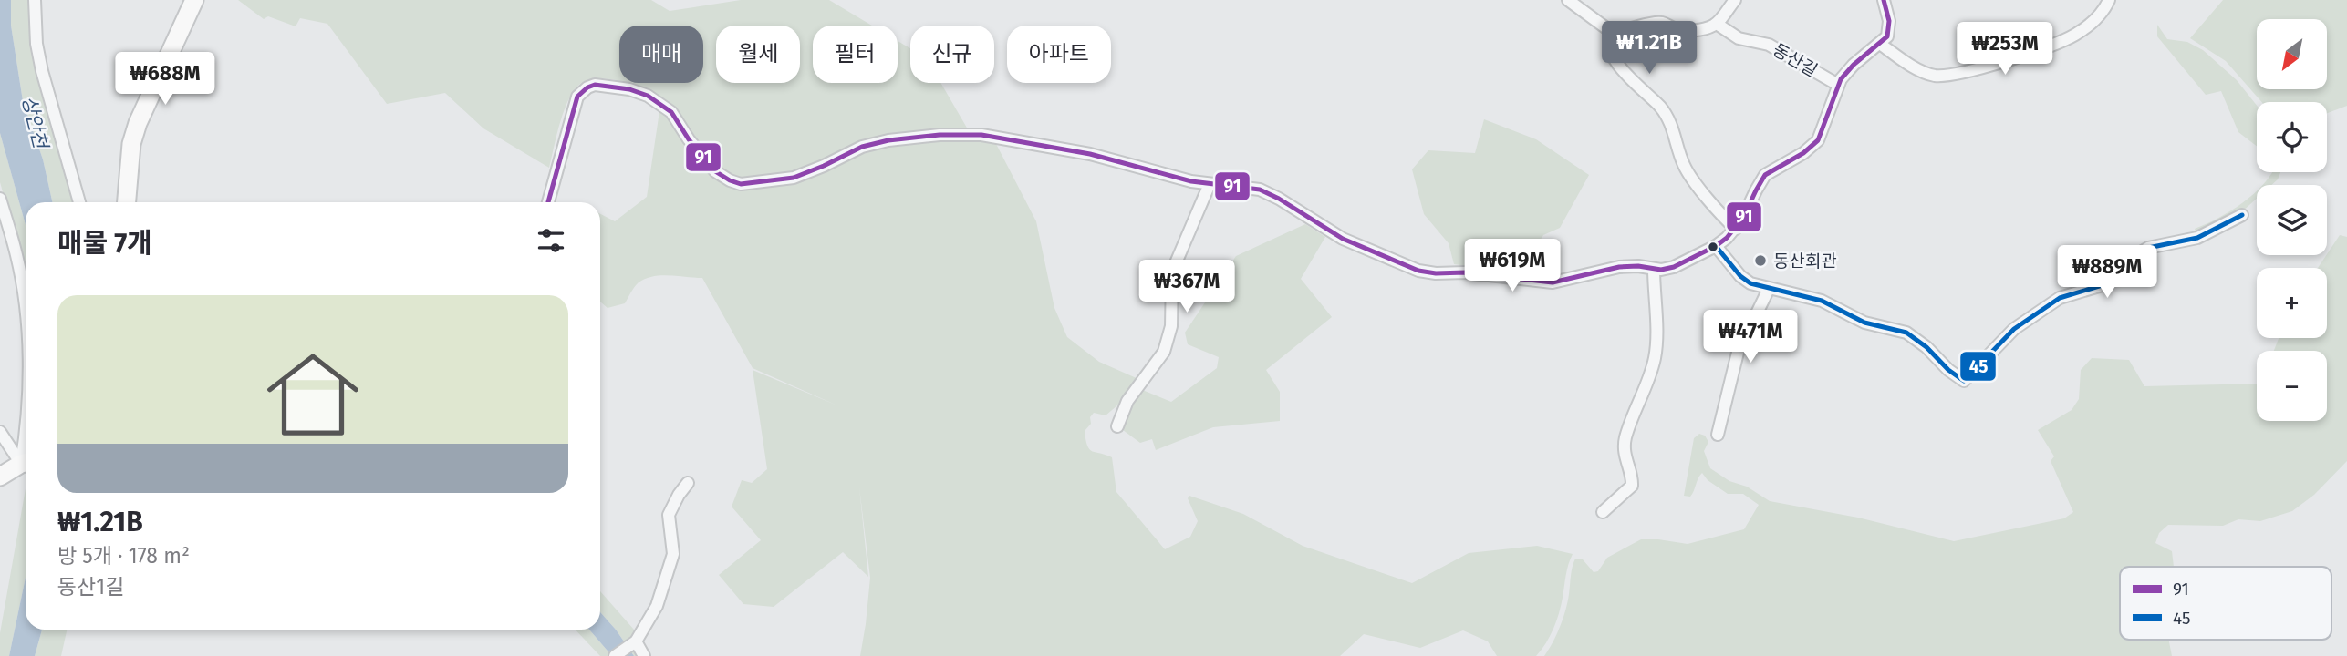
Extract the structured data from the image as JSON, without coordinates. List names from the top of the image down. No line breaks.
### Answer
{"streets":{"street":["동산길"]},"water":["상안천"],"places":["동산회관"],"lines":["transit line 91","transit line 45"],"legend":["91","45"],"north":"bottom left","page":{"map_buttons":["+","−"],"price":["₩1.21B","₩253M","₩688M","₩619M","₩889M","₩367M","₩471M"],"chip":["매매","월세","필터","신규","아파트"],"heading":"매물 7개","list":[{"name":"₩1.21B","note":"방 5개 · 178 m² · 동산1길"}]}}
